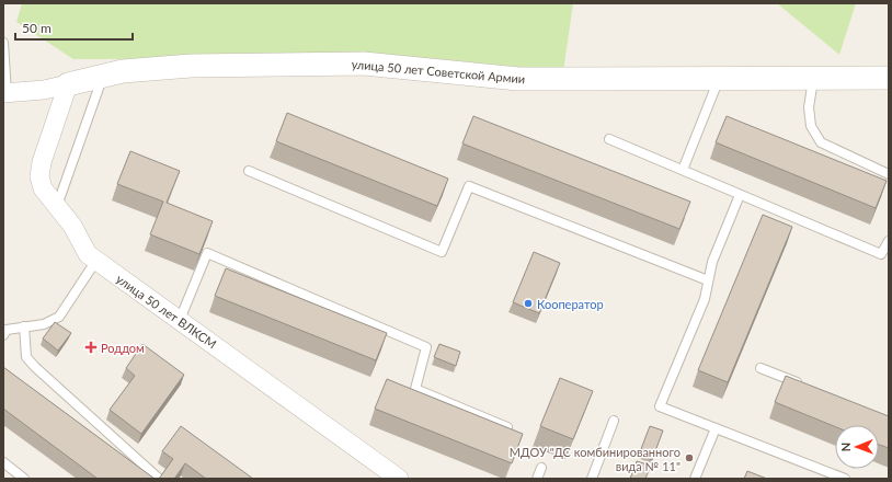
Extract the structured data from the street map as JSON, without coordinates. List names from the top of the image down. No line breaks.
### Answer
{"streets":{"street":["улица 50 лет Советской Армии","улица 50 лет ВЛКСМ"]},"crossings":[["улица 50 лет Советской Армии","улица 50 лет ВЛКСМ"]],"places":{"other":["Кооператор","МДОУ \"ДС комбинированного вида № 11\""],"health":["Роддом"]},"scale_bar":"50 m","north":"left"}
